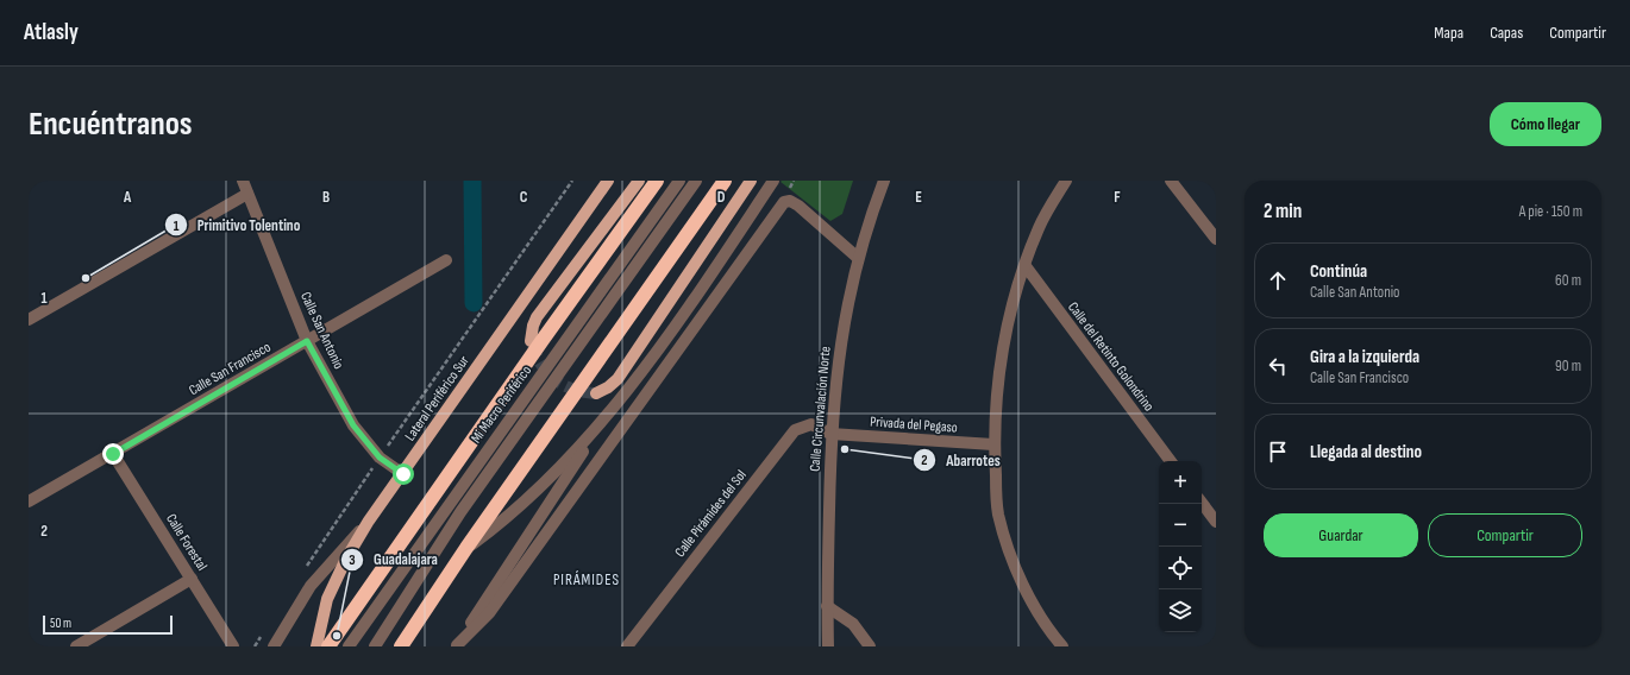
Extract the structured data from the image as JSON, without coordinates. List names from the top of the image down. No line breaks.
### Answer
{"streets":{"main road":["Lateral Periférico Sur"],"street":["Calle San Antonio","Calle del Retinto Golondrino","Calle San Francisco","Mi Macro Periférico","Calle Circunvalación Norte","Privada del Pegaso","Calle Pirámides del Sol","Calle Forestal"]},"crossings":[["Calle San Antonio","Calle San Francisco"],["Calle San Antonio","Lateral Periférico Sur"],["Calle San Francisco","Calle Forestal"],["Calle Circunvalación Norte","Privada del Pegaso"],["Calle Circunvalación Norte","Calle Pirámides del Sol"],["Privada del Pegaso","Calle Pirámides del Sol"]],"districts":["PIRÁMIDES"],"places":["Primitivo Tolentino","Abarrotes","Guadalajara"],"scale_bar":"50 m","page":{"header":"Atlasly","nav":["Mapa","Capas","Compartir"],"buttons":["Cómo llegar",["Guardar","Compartir"]],"title":"Encuéntranos","heading":["2 min","A pie · 150 m"],"list":[["Continúa","Calle San Antonio","60 m"],["Gira a la izquierda","Calle San Francisco","90 m"],"Llegada al destino"],"map_buttons":["+","−"],"scale":"50 m"},"grid":{"columns":["A","B","C","D","E","F"],"rows":["1","2"]}}
